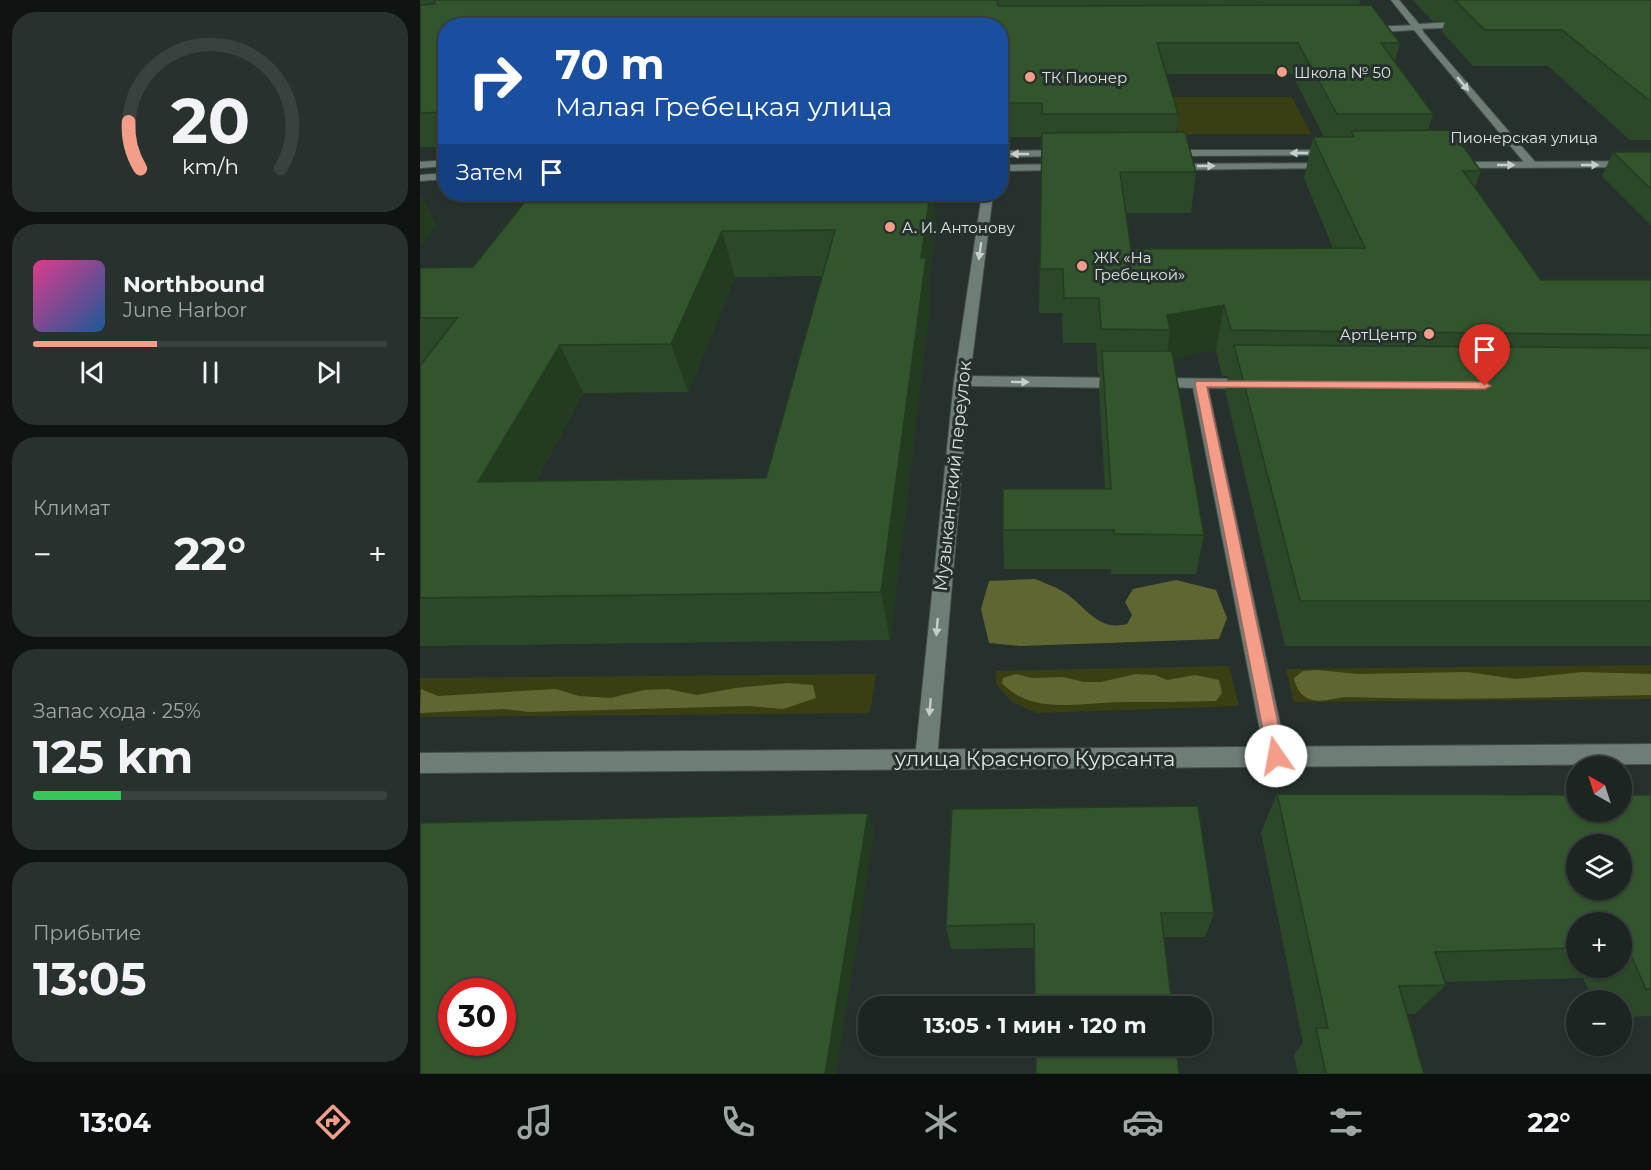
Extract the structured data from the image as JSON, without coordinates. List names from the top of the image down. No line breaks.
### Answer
{"streets":{"street":["Пионерская улица","Музыкантский переулок","улица Красного Курсанта"]},"crossings":[["Музыкантский переулок","улица Красного Курсанта"]],"one_way":["Музыкантский переулок"],"places":["Школа № 50","ТК Пионер","А. И. Антонову","ЖК «На Гребецкой»","АртЦентр"],"north":"top left","page":{"turn":["70 m","Малая Гребецкая улица"],"then":"Затем","song":["Northbound","June Harbor"],"tile":["Климат",["Запас хода · 25%","125 km"],["Прибытие","13:05"]],"heat":["−","22°","+"],"map_buttons":["+","−"],"limit":"30","trip":"13:05 · 1 мин · 120 m","tabs":["13:04","22°"],"gauge":["20","km/h"]}}
